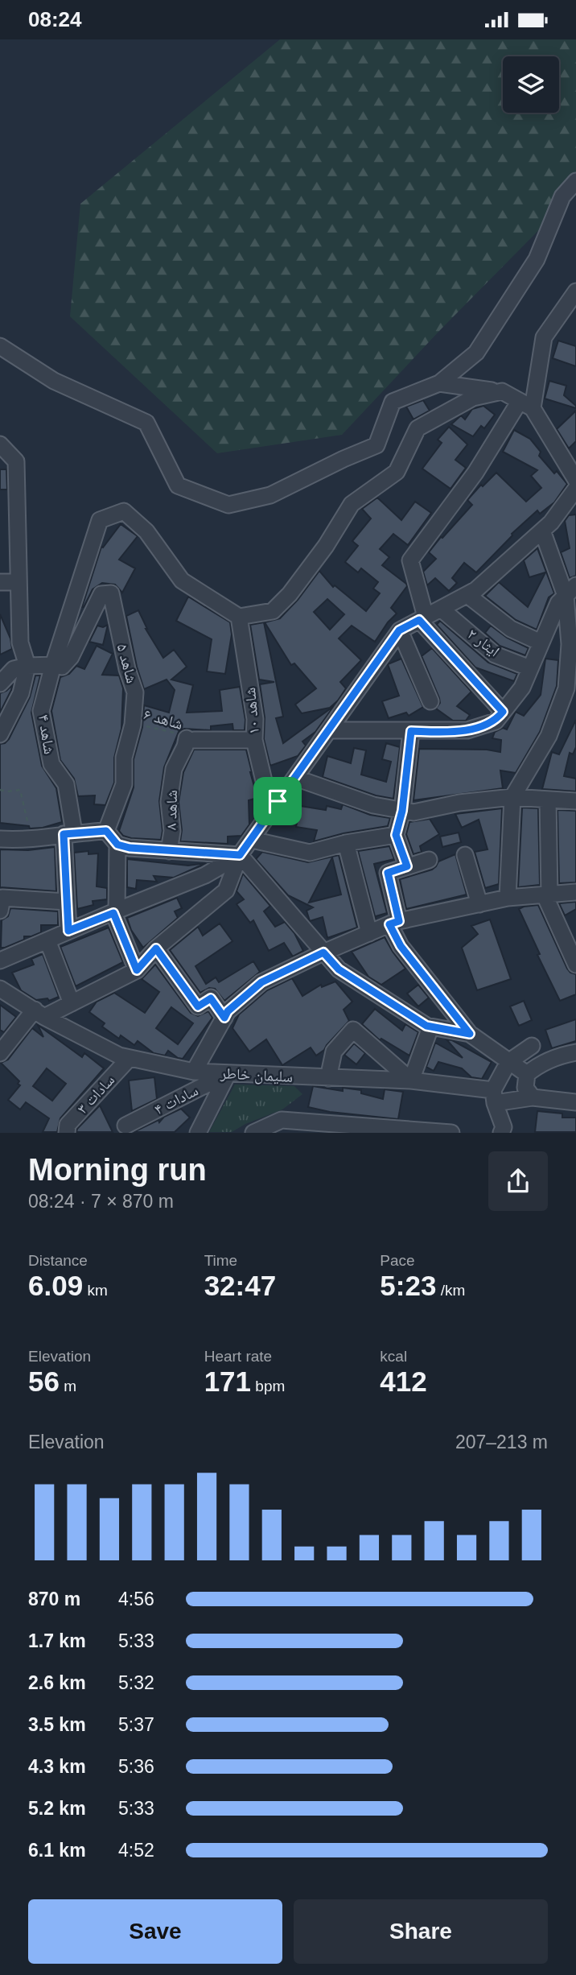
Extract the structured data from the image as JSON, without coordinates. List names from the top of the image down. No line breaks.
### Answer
{"streets":{"street":["ایثار ۲","شاهد ۵","شاهد ۱۰","شاهد ۴","شاهد ۸","سلیمان خاطر","سادات ۳","سادات ۴"],"path":["شاهد ۶"]},"crossings":[["شاهد ۵","شاهد ۶"],["شاهد ۵","شاهد ۴"],["شاهد ۱۰","شاهد ۴"],["شاهد ۶","شاهد ۸"],["سلیمان خاطر","سادات ۳"],["سلیمان خاطر","سادات ۴"]],"page":{"status":"08:24","heading":["Morning run","08:24 · 7 × 870 m"],"stats":[["Distance","6.09 km"],["Time","32:47"],["Pace","5:23 /km"],["Elevation","56 m"],["Heart rate","171 bpm"],["kcal","412"]],"chart":["Elevation","207–213 m"],"list":[{"name":"870 m","note":"4:56"},{"name":"1.7 km","note":"5:33"},{"name":"2.6 km","note":"5:32"},{"name":"3.5 km","note":"5:37"},{"name":"4.3 km","note":"5:36"},{"name":"5.2 km","note":"5:33"},{"name":"6.1 km","note":"4:52"}],"buttons":["Save","Share"]}}
